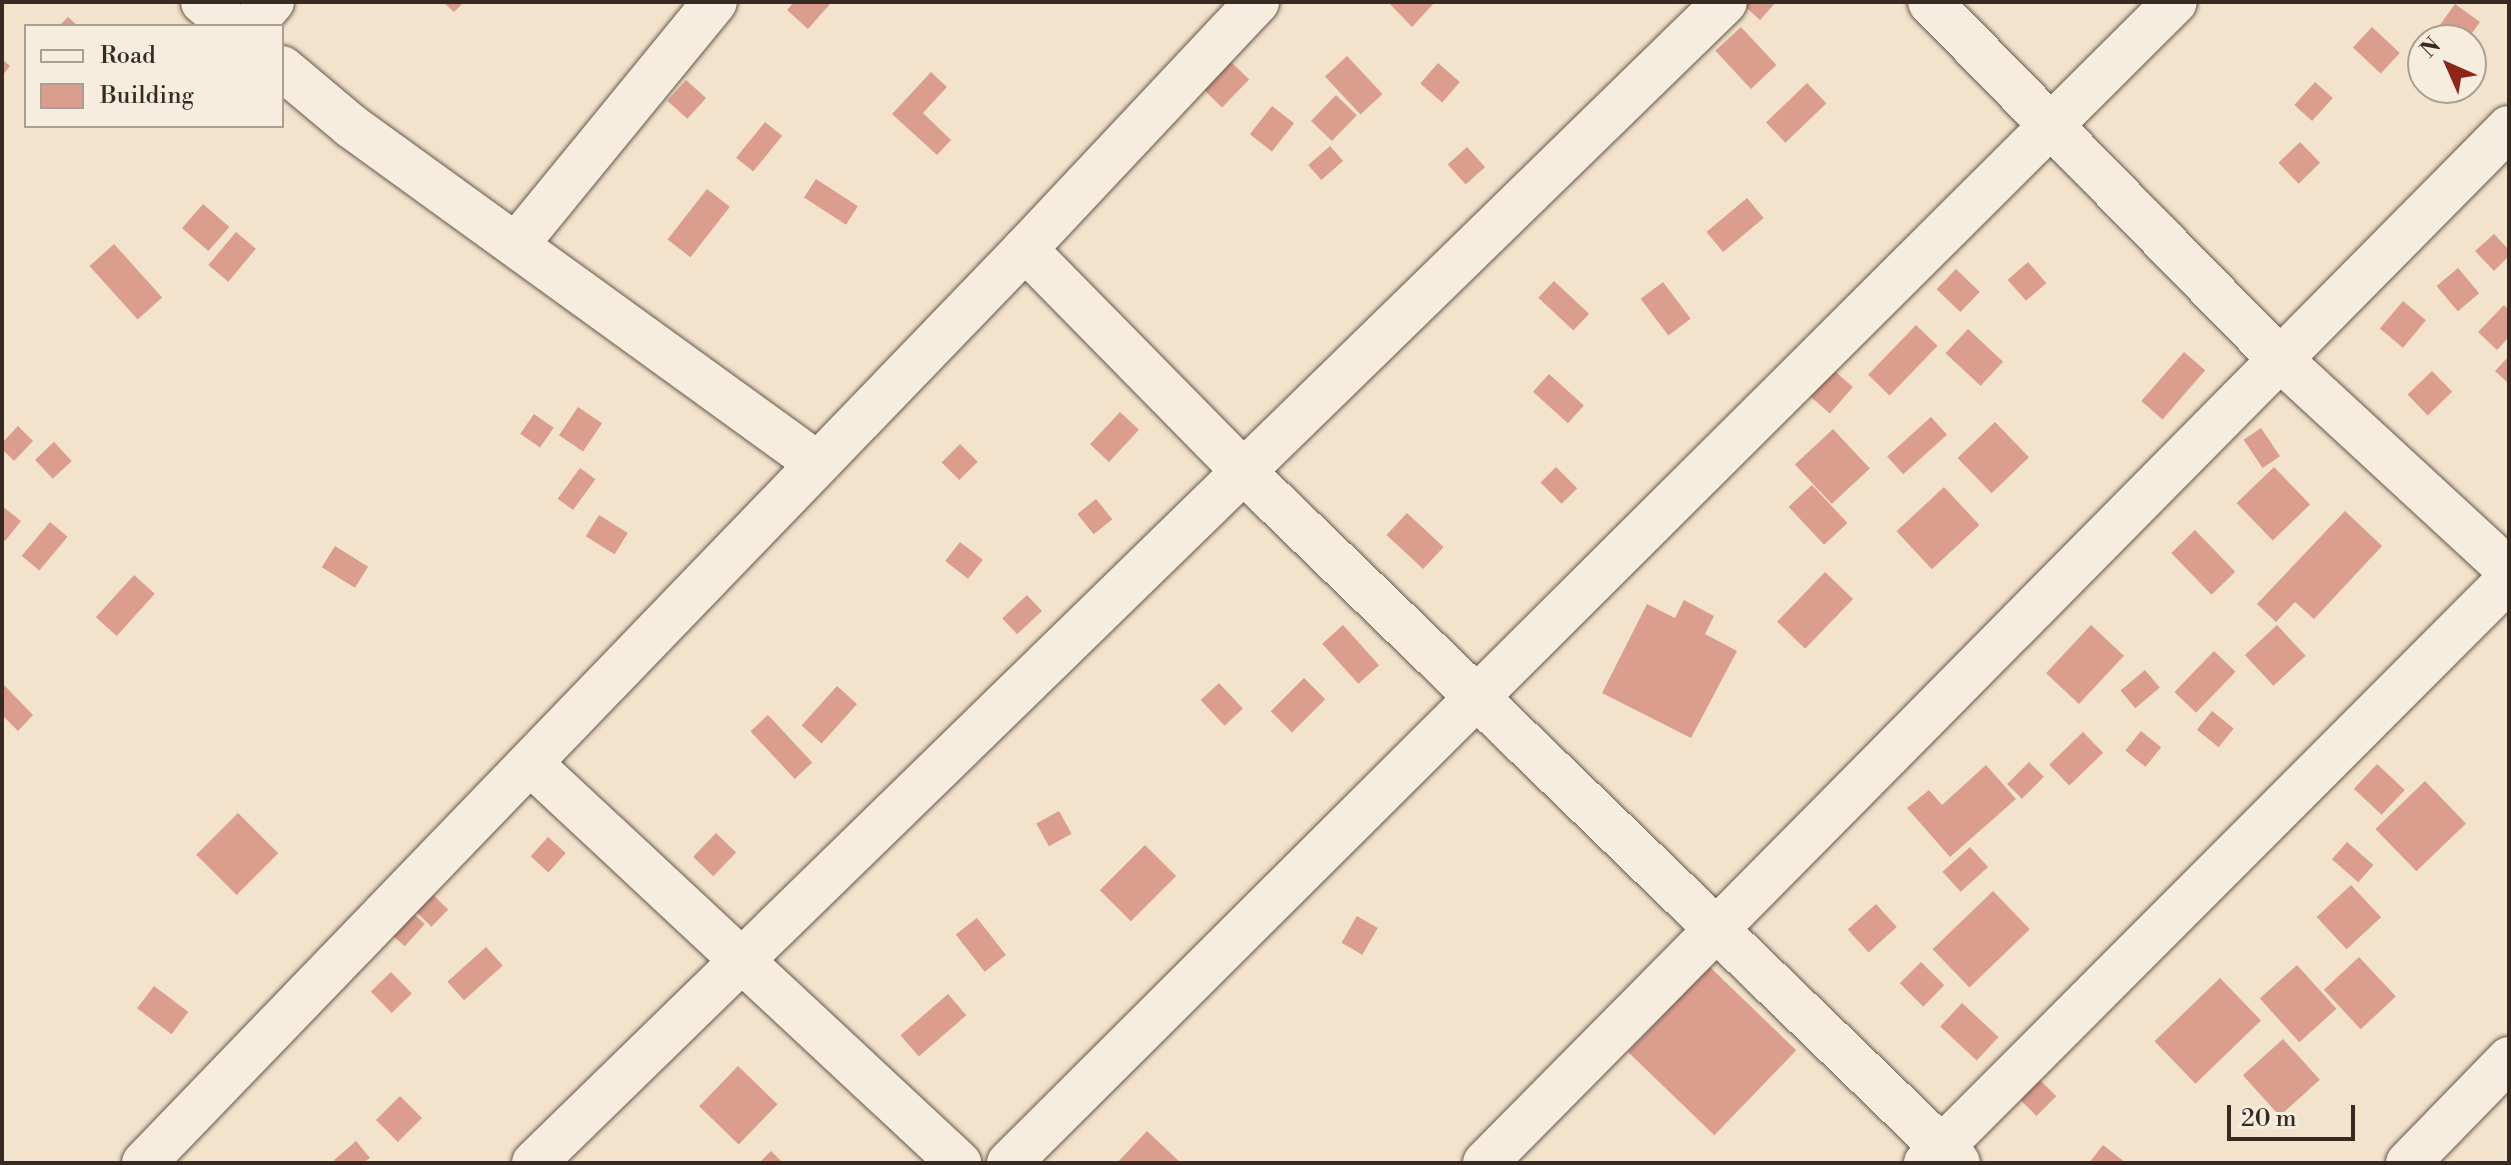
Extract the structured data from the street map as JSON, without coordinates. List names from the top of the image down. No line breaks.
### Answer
{"legend":["Road","Building"],"scale_bar":"20 m","north":"top left"}
